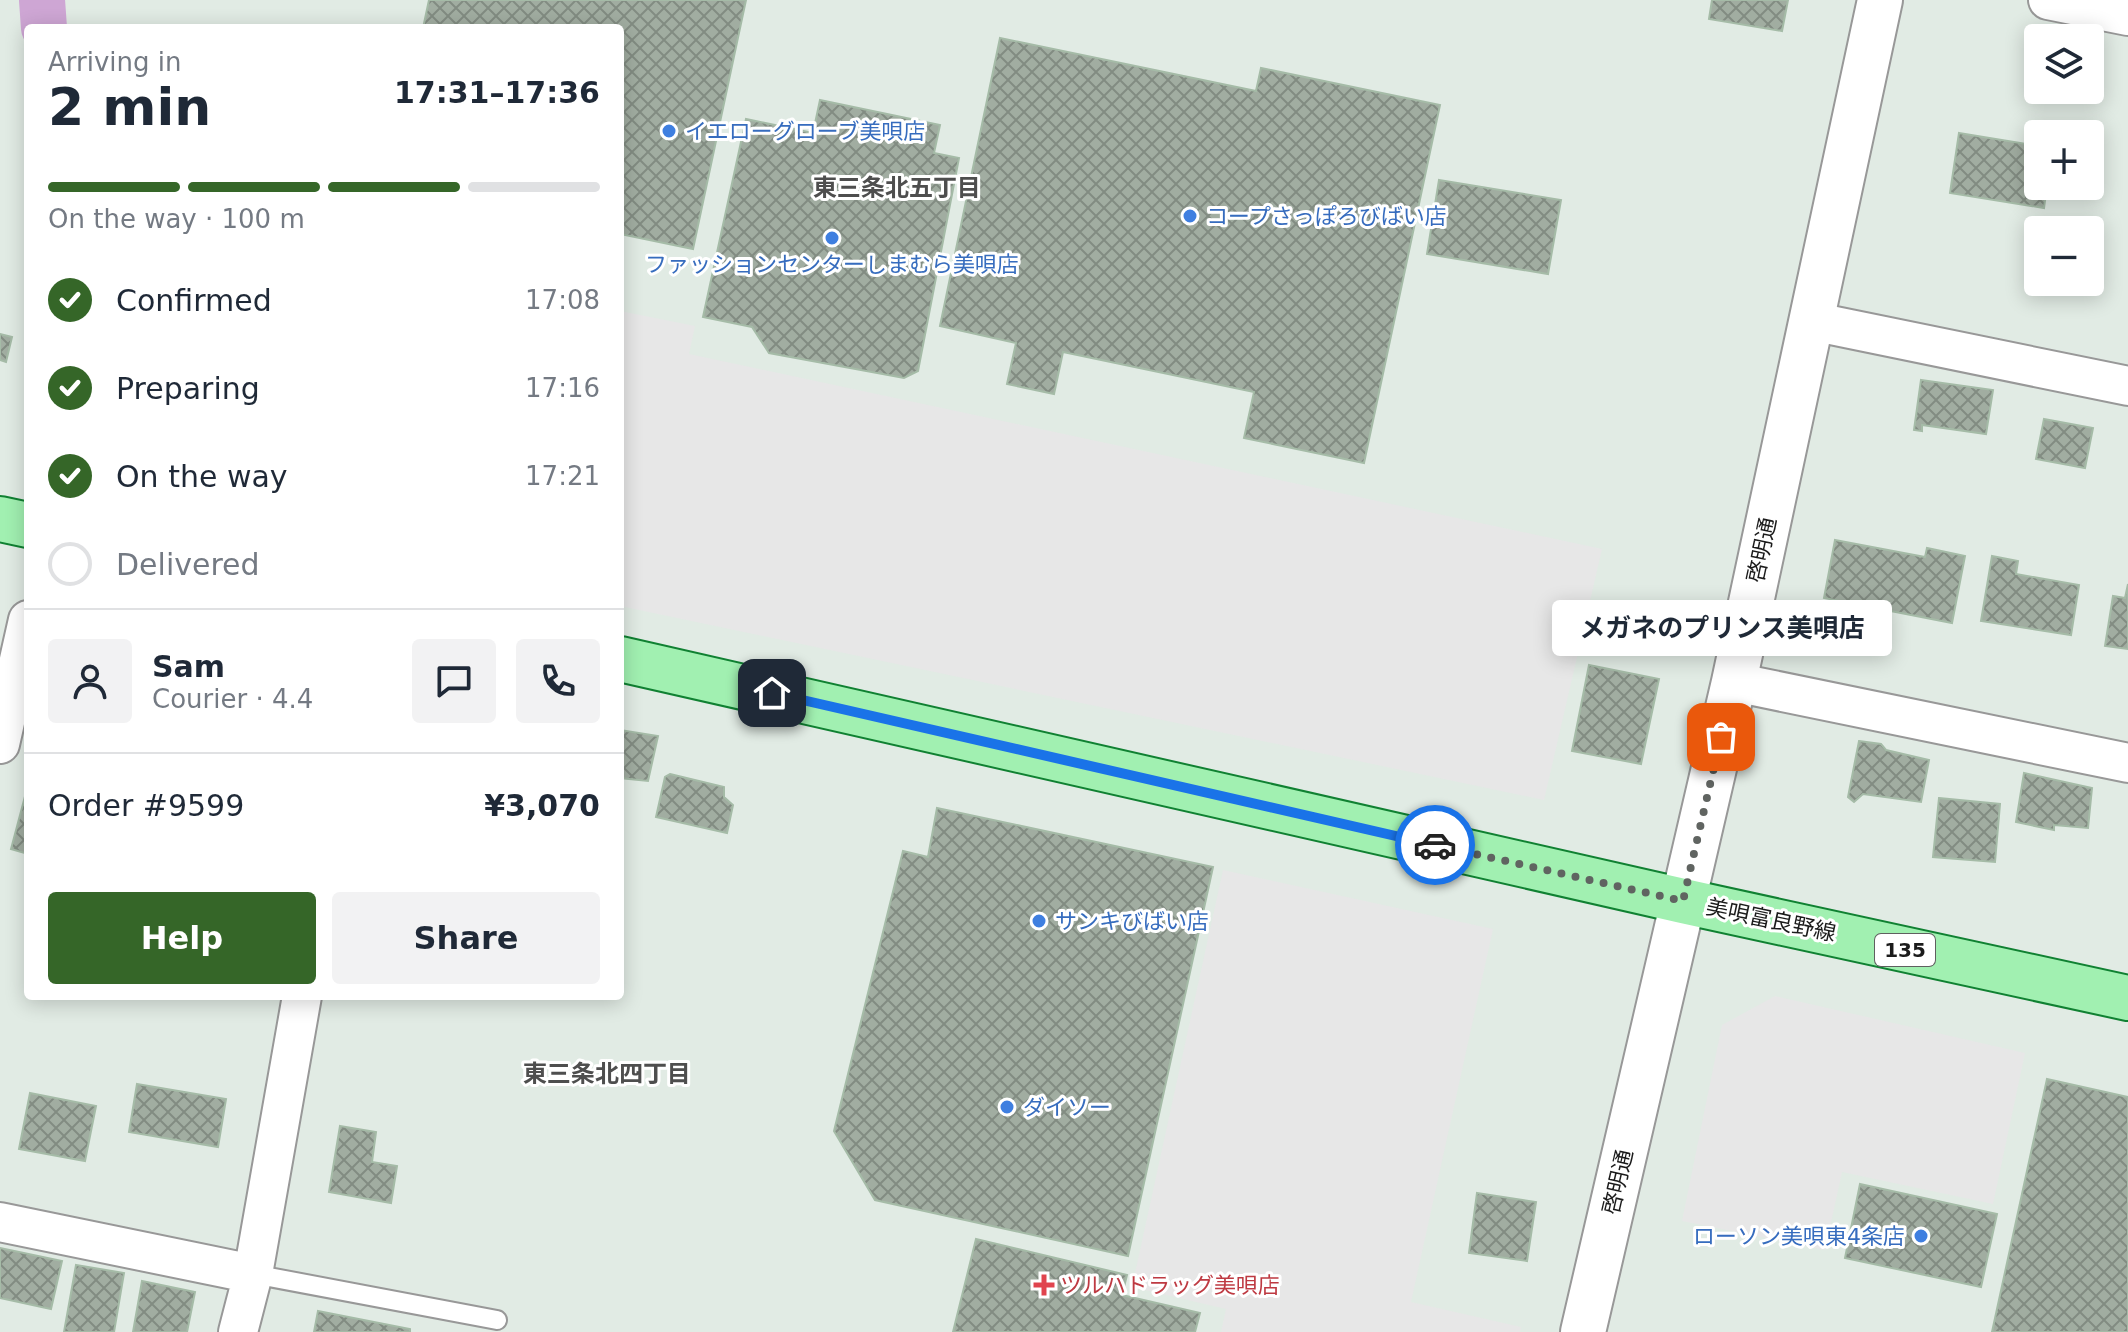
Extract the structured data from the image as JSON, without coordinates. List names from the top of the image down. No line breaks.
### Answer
{"streets":{"main road":["美唄富良野線","135"],"street":["啓明通"]},"crossings":[["啓明通","美唄富良野線"]],"districts":["東三条北五丁目","東三条北四丁目"],"places":{"other":["イエローグローブ美唄店","コープさっぽろびばい店","ファッションセンターしまむら美唄店","メガネのプリンス美唄店","サンキびばい店","ダイソー","ローソン美唄東4条店"],"health":["ツルハドラッグ美唄店"]},"page":{"map_buttons":["+","−"],"heading":["2 min","Arriving in","17:31–17:36"],"panel":["Sam","Courier · 4.4","Order #9599","¥3,070"],"bar":"On the way · 100 m","list":[["Confirmed","17:08"],["Preparing","17:16"],["On the way","17:21"],"Delivered"],"bubble":"メガネのプリンス美唄店","buttons":["Help","Share"]}}
